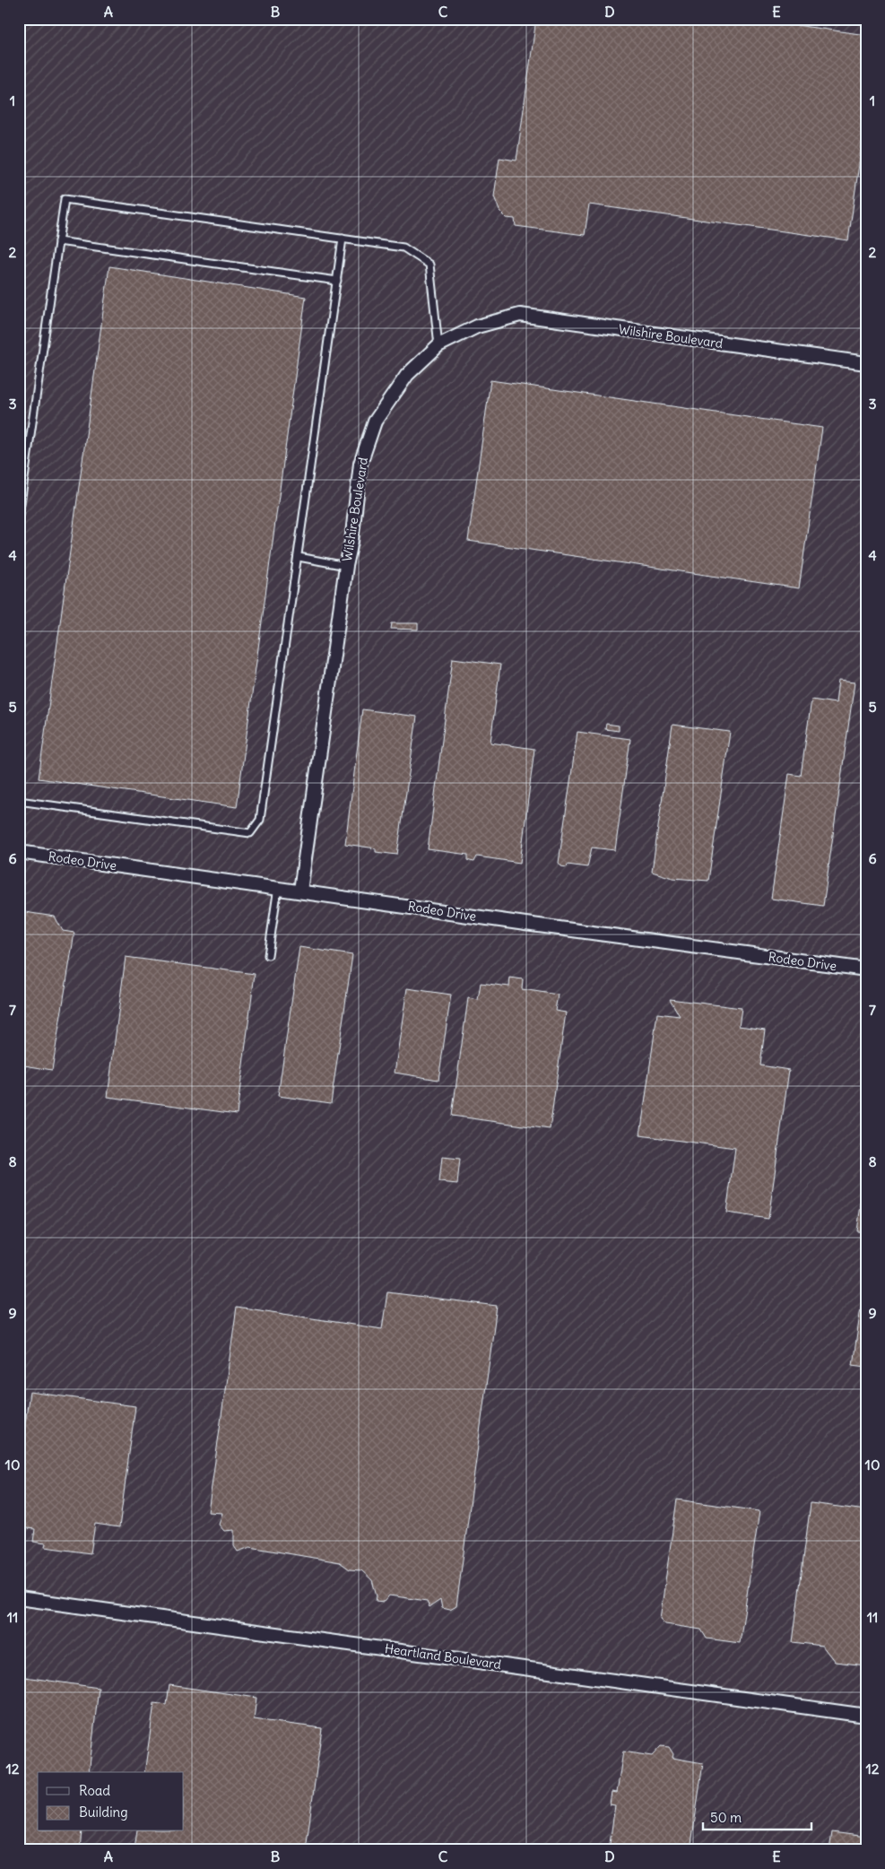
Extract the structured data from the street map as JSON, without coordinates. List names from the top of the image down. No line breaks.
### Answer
{"streets":{"street":["Wilshire Boulevard","Rodeo Drive","Heartland Boulevard"]},"crossings":[["Wilshire Boulevard","Rodeo Drive"]],"legend":["Road","Building"],"scale_bar":"50 m","grid":{"columns":["A","B","C","D","E"],"rows":["1","2","3","4","5","6","7","8","9","10","11","12"]}}
